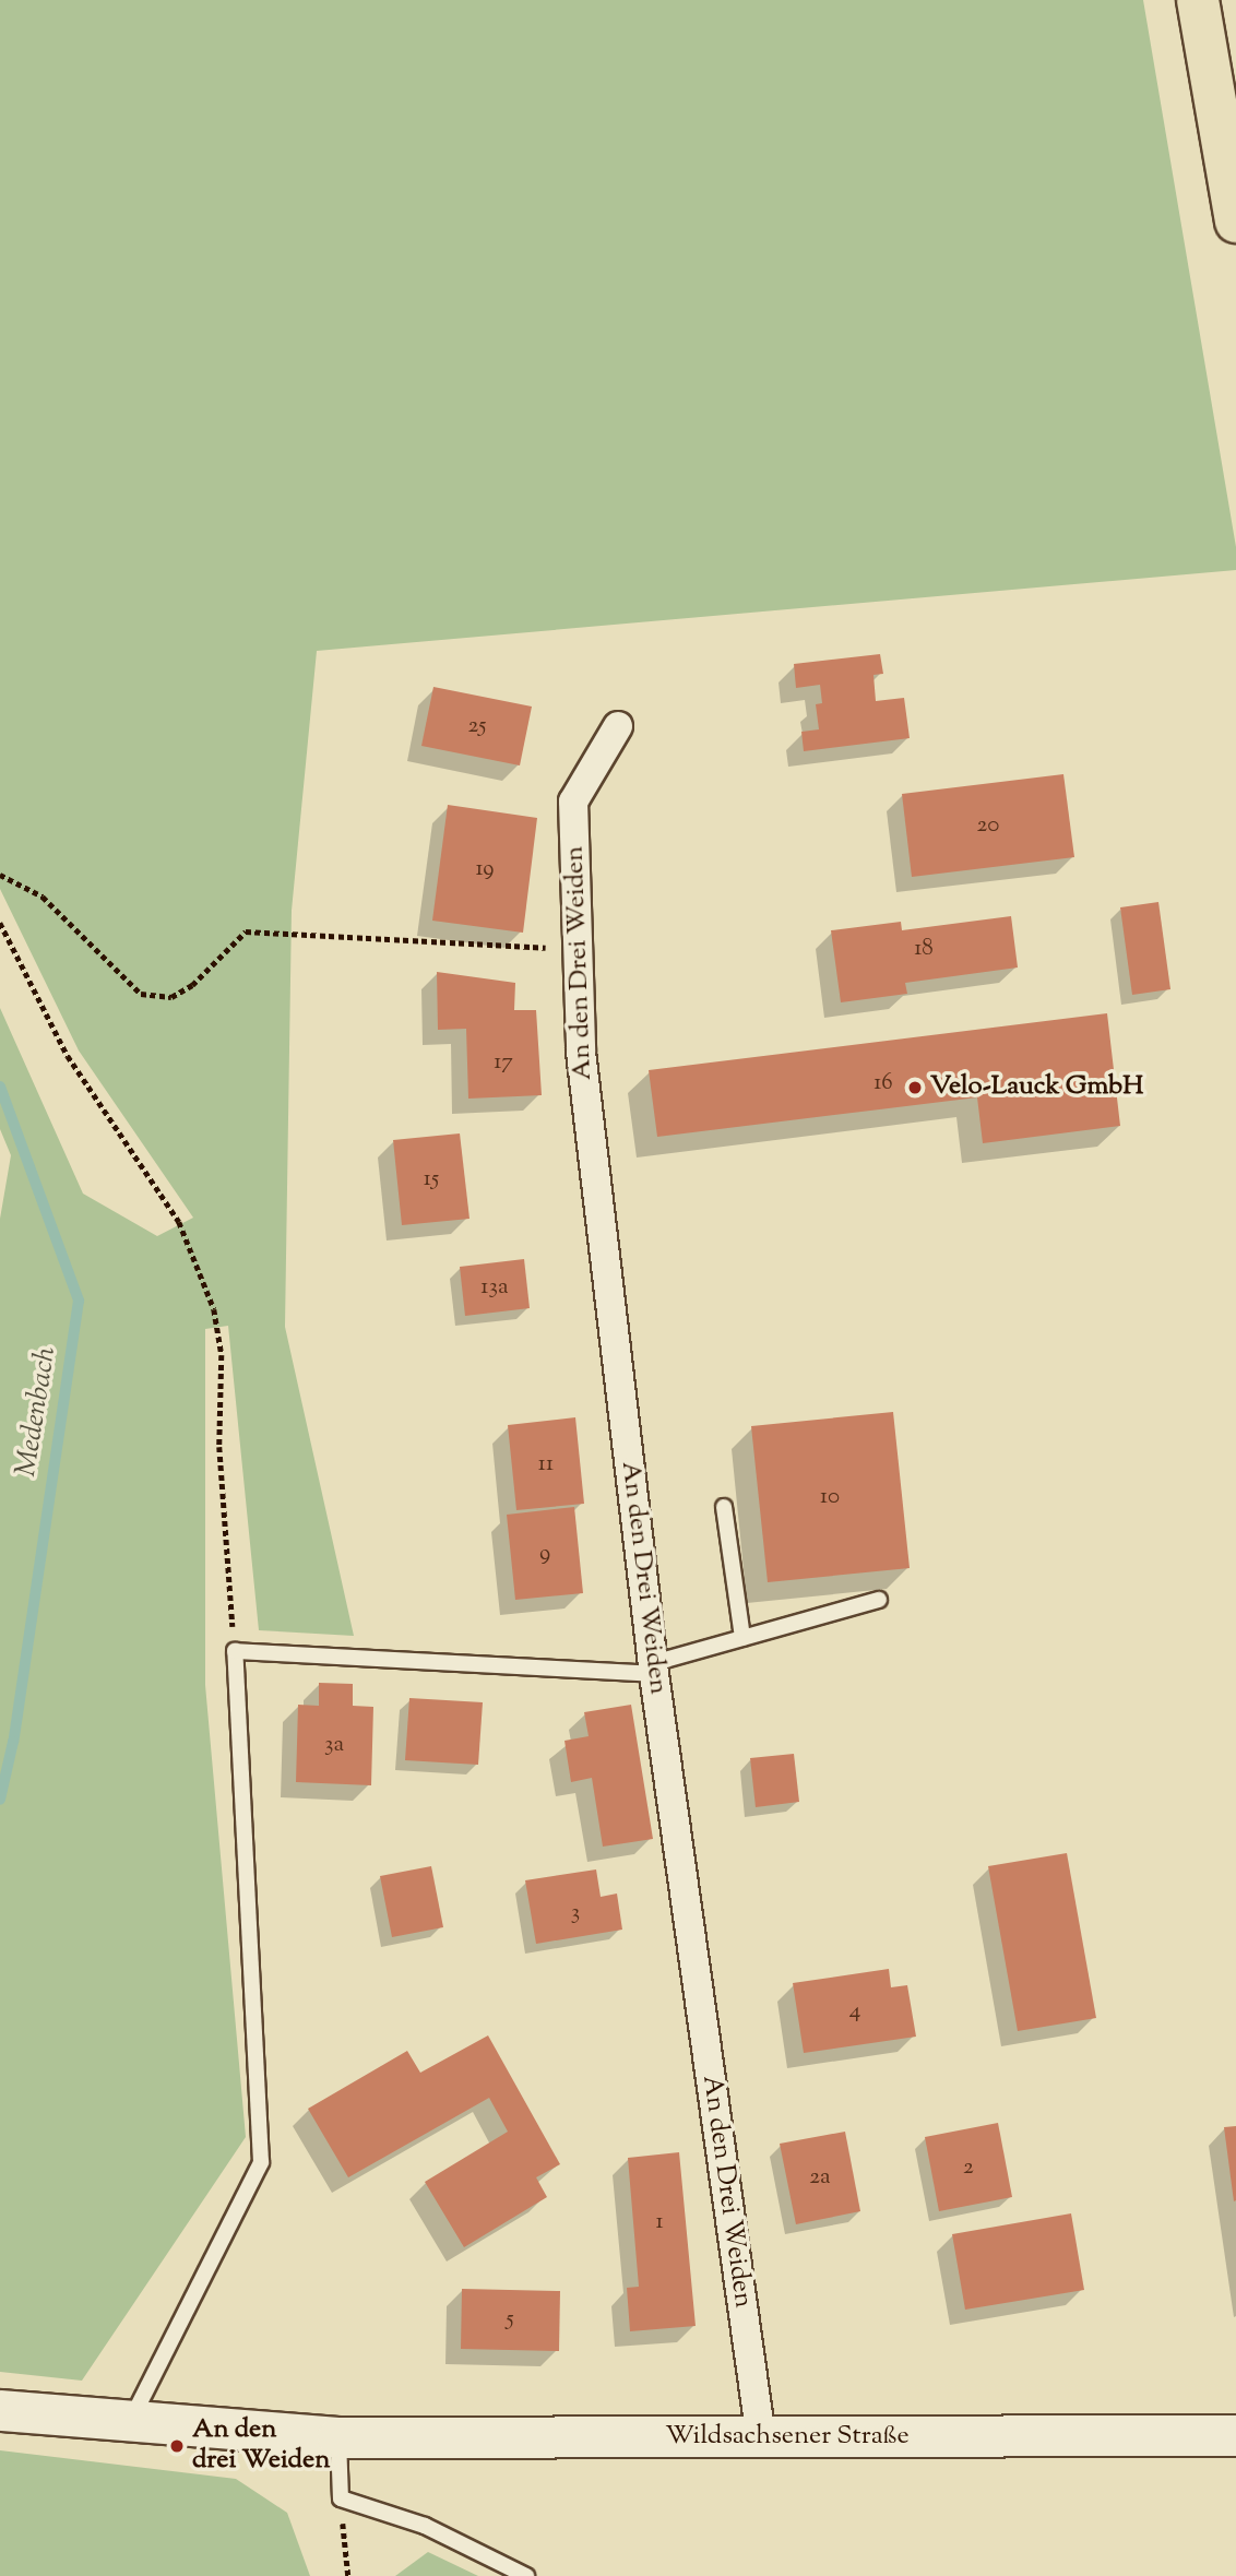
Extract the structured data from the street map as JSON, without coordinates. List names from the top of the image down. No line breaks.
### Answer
{"streets":{"main road":["Wildsachsener Straße"],"street":["An den Drei Weiden"]},"crossings":[["An den Drei Weiden","Wildsachsener Straße"]],"water":["Medenbach"],"places":["Velo-Lauck GmbH","An den drei Weiden"],"house_numbers":["25","20","19","18","17","16","15","13a","11","10","9","3a","3","4","2","2a","1","5"]}
